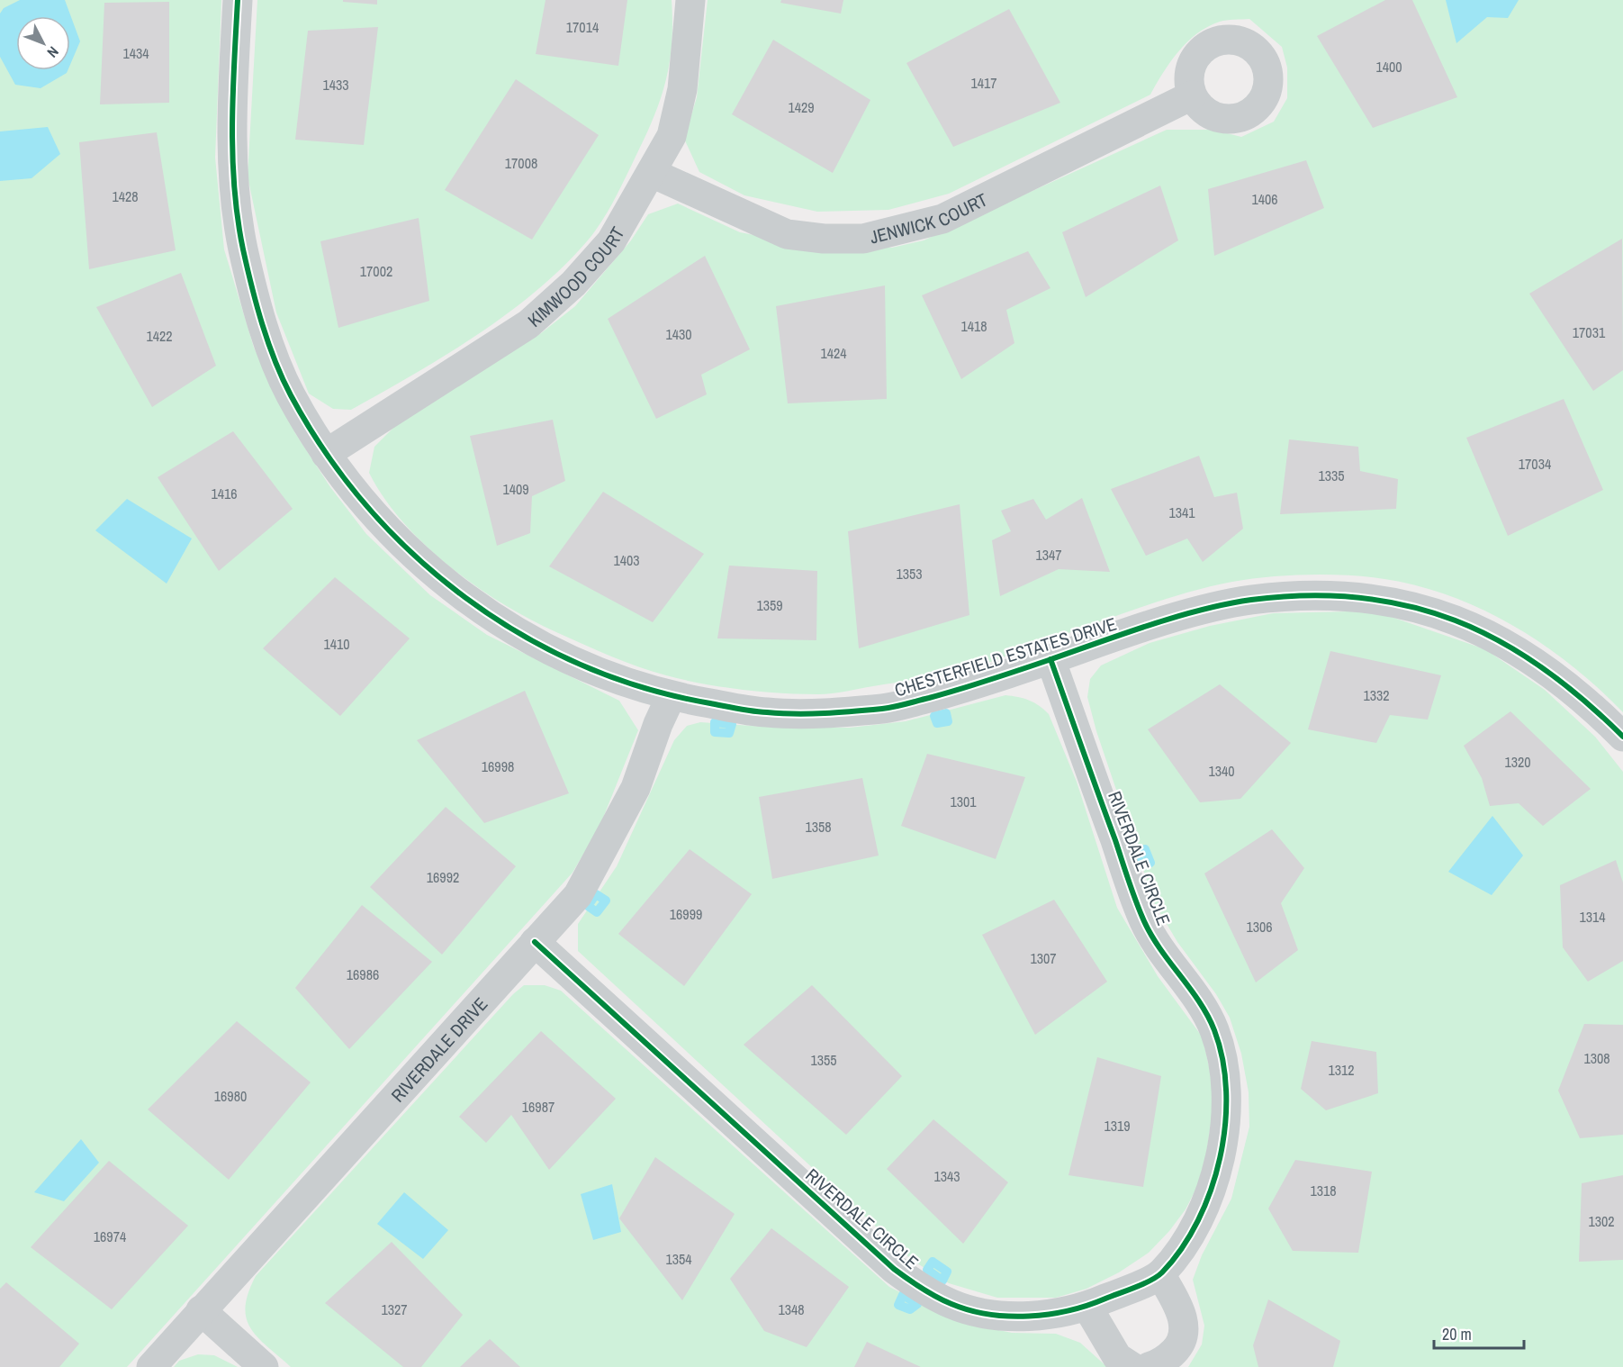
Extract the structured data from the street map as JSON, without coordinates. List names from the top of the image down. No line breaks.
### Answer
{"streets":{"street":["JENWICK COURT","KIMWOOD COURT","CHESTERFIELD ESTATES DRIVE","RIVERDALE CIRCLE","RIVERDALE DRIVE"]},"crossings":[["JENWICK COURT","KIMWOOD COURT"],["KIMWOOD COURT","CHESTERFIELD ESTATES DRIVE"],["CHESTERFIELD ESTATES DRIVE","RIVERDALE CIRCLE"],["CHESTERFIELD ESTATES DRIVE","RIVERDALE DRIVE"],["RIVERDALE CIRCLE","RIVERDALE DRIVE"]],"house_numbers":["17014","1434","1400","1417","1433","1429","17008","1428","1406","17002","1418","17031","1430","1422","1424","17034","1335","1409","1416","1341","1347","1403","1353","1359","1410","1332","1320","16998","1340","1301","1358","16992","16999","1314","1306","1307","16986","1308","1355","1312","16980","16987","1319","1343","1318","1302","16974","1354","1327","1348"],"scale_bar":"20 m","north":"bottom right"}
